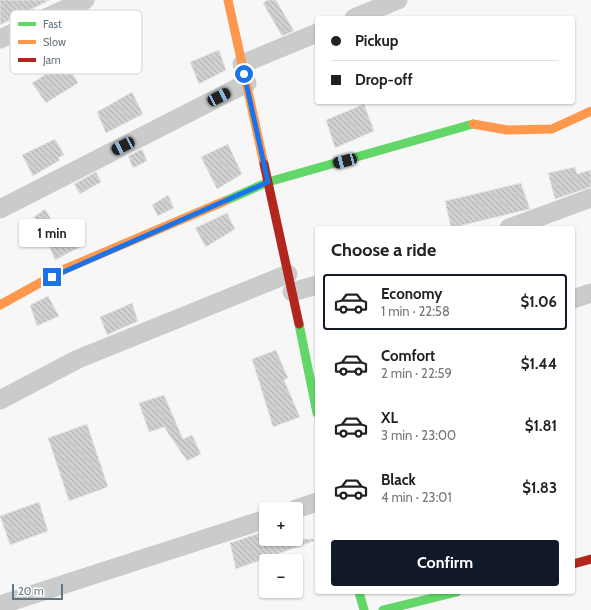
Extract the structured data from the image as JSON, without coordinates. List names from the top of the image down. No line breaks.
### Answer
{"legend":["Fast","Slow","Jam"],"scale_bar":"20 m","page":{"banner":["Pickup","Drop-off"],"bubble":"1 min","heading":"Choose a ride","list":[{"name":"Economy","note":"1 min · 22:58","value":"$1.06"},{"name":"Comfort","note":"2 min · 22:59","value":"$1.44"},{"name":"XL","note":"3 min · 23:00","value":"$1.81"},{"name":"Black","note":"4 min · 23:01","value":"$1.83"}],"map_buttons":["+","−"],"buttons":"Confirm","scale":"20 m"}}
